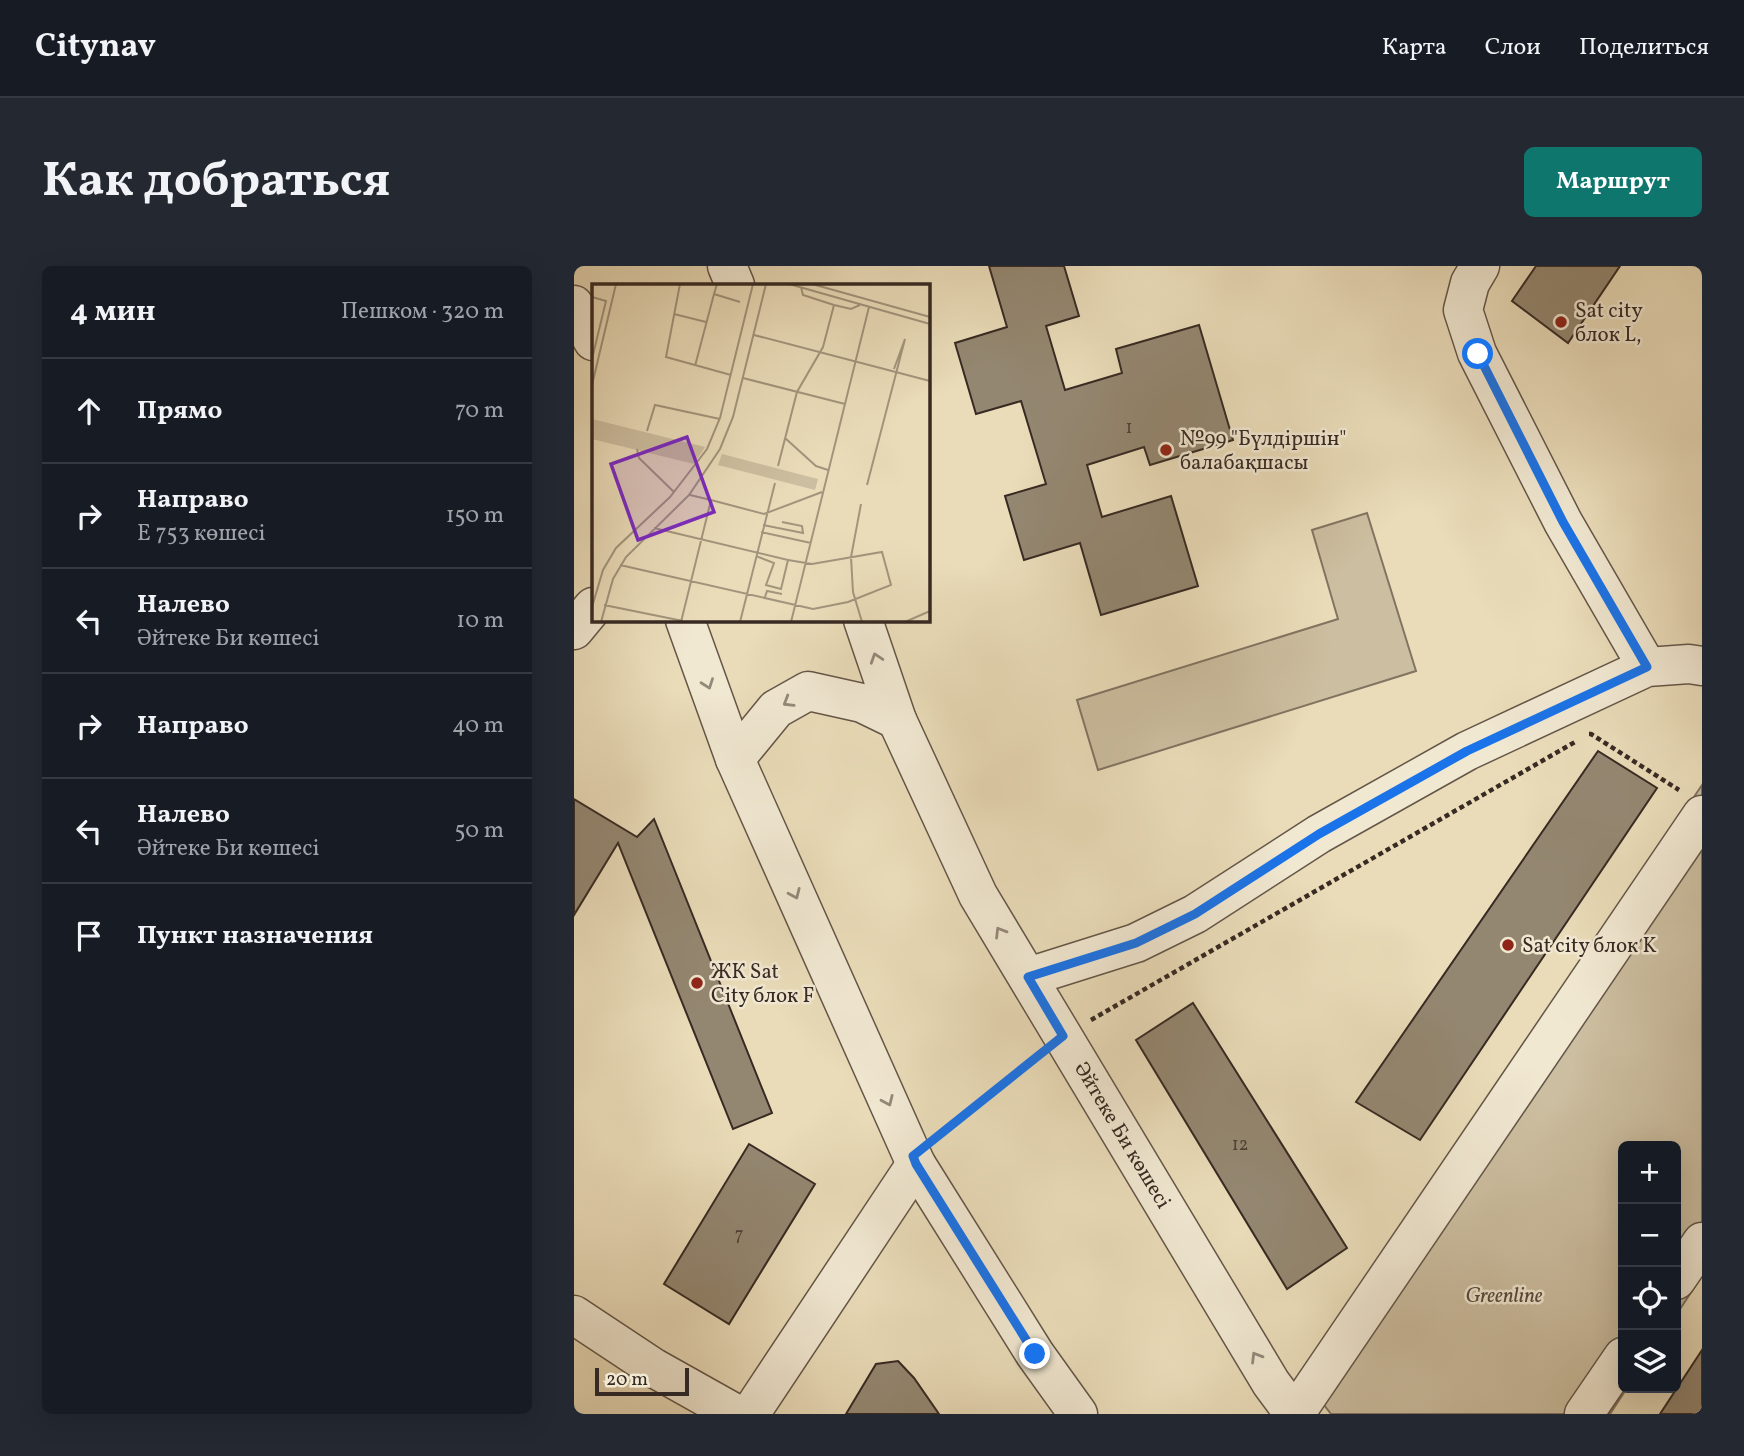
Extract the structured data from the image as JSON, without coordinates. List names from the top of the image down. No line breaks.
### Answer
{"streets":{"street":["Әйтеке Би көшесі"]},"parks":["Greenline"],"places":["Sat city блок L,","№99 \"Бүлдіршін\" балабақшасы","Sat city блок K","ЖК Sat City блок F"],"house_numbers":["1","12","7"],"scale_bar":"20 m","page":{"header":"Citynav","nav":["Карта","Слои","Поделиться"],"buttons":"Маршрут","title":"Как добраться","heading":["4 мин","Пешком · 320 m"],"list":[["Прямо","70 m"],["Направо","Е 753 көшесі","150 m"],["Налево","Әйтеке Би көшесі","10 m"],["Направо","40 m"],["Налево","Әйтеке Би көшесі","50 m"],"Пункт назначения"],"map_buttons":["+","−"],"scale":"20 m"}}
